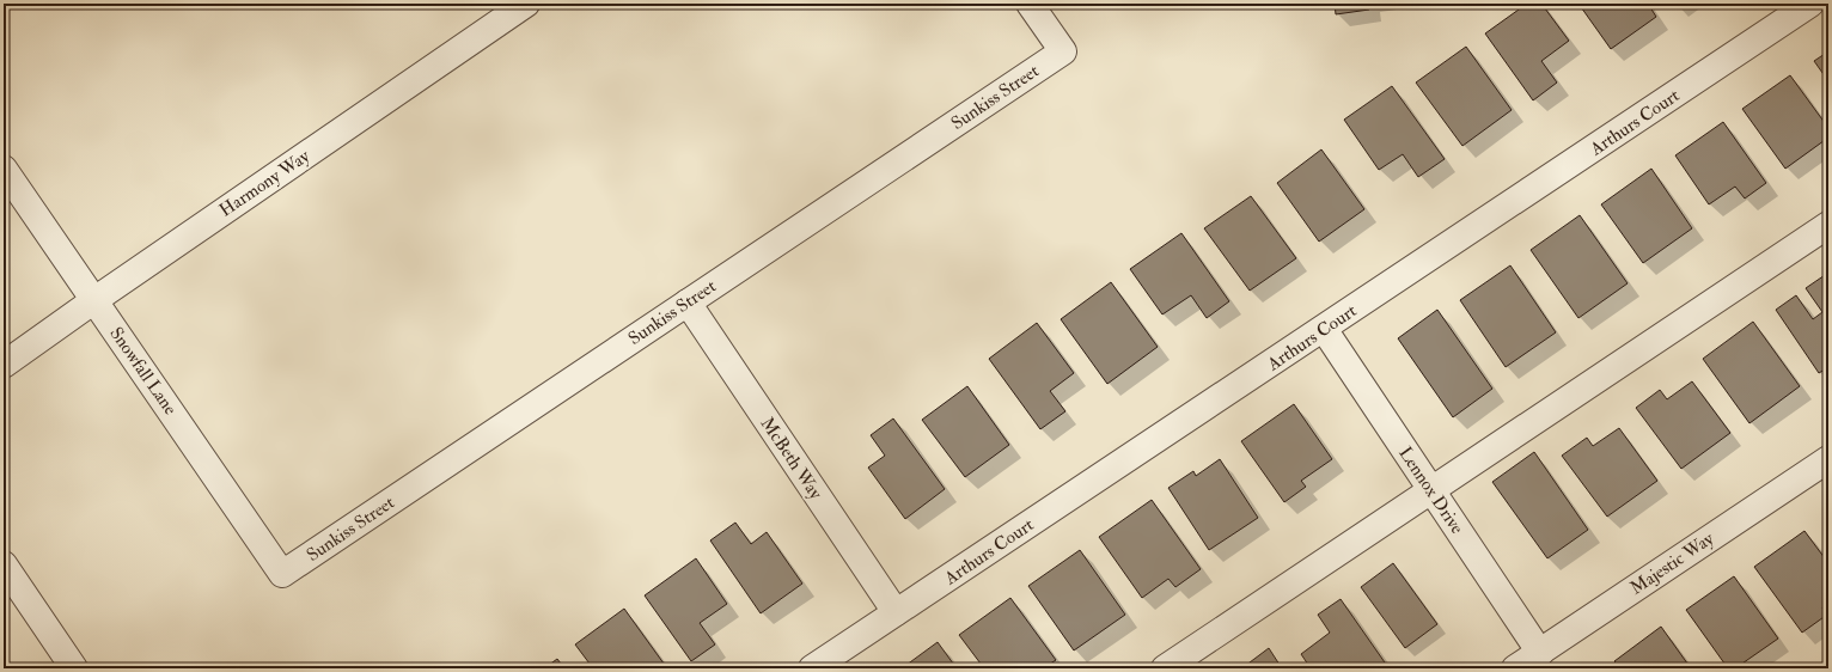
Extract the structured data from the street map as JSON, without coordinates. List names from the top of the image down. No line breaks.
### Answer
{"streets":{"street":["Sunkiss Street","Arthurs Court","Harmony Way","Snowfall Lane","McBeth Way","Lennox Drive","Majestic Way"]},"crossings":[["Sunkiss Street","Snowfall Lane"],["Sunkiss Street","McBeth Way"],["Arthurs Court","McBeth Way"],["Arthurs Court","Lennox Drive"],["Harmony Way","Snowfall Lane"],["Lennox Drive","Majestic Way"]]}
